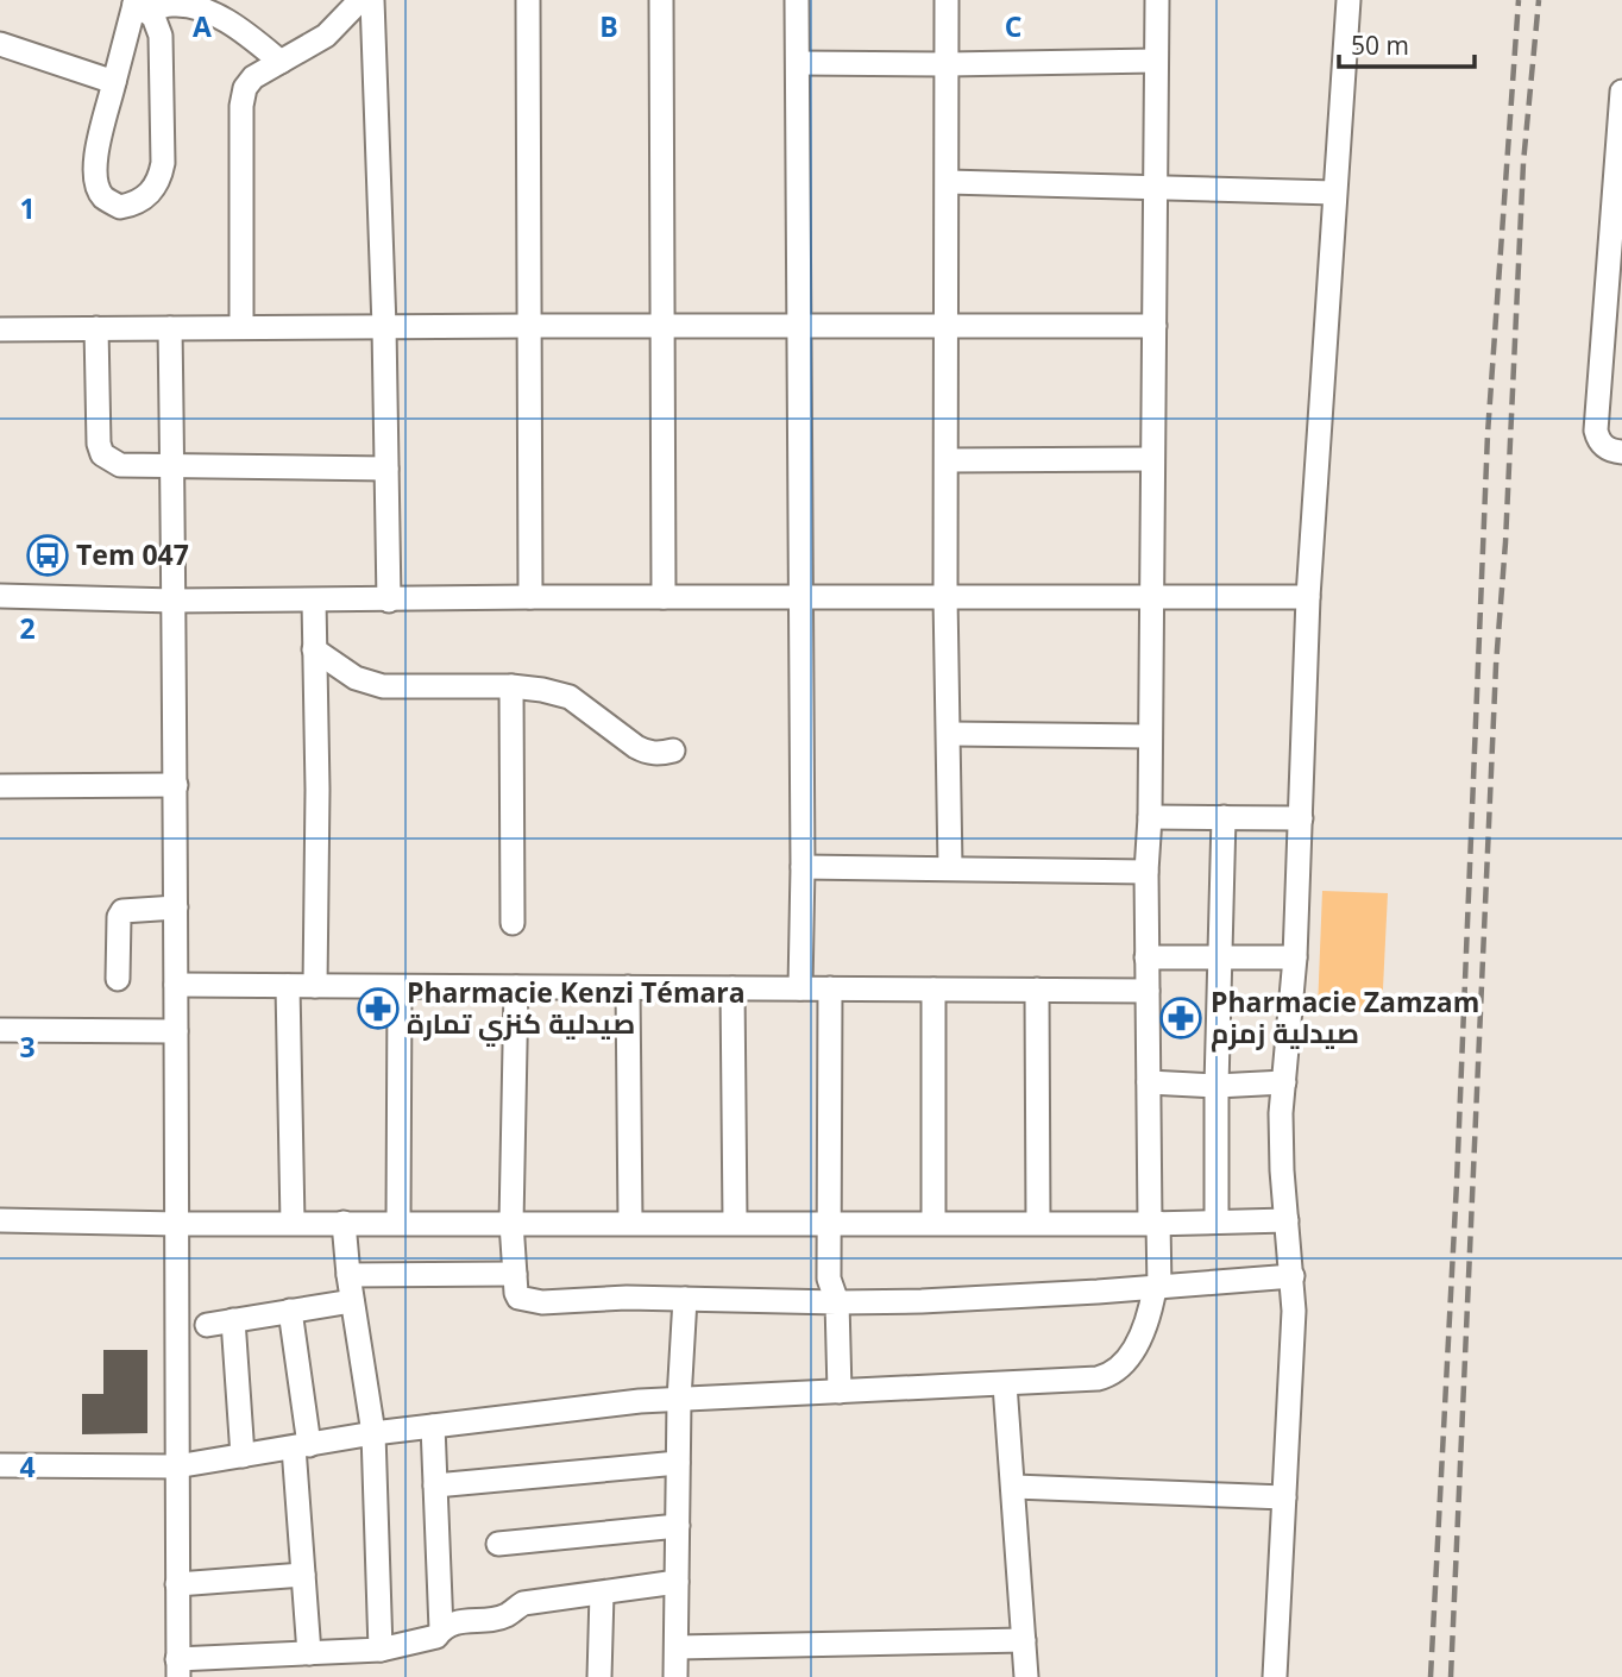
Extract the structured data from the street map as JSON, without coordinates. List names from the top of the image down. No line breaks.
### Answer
{"places":{"bus stop":["Tem 047"],"pharmacy":["Pharmacie Kenzi Témara صيدلية كنزي تمارة","Pharmacie Zamzam صيدلية زمزم"]},"scale_bar":"50 m","grid":{"columns":["A","B","C"],"rows":["1","2","3","4"]}}
